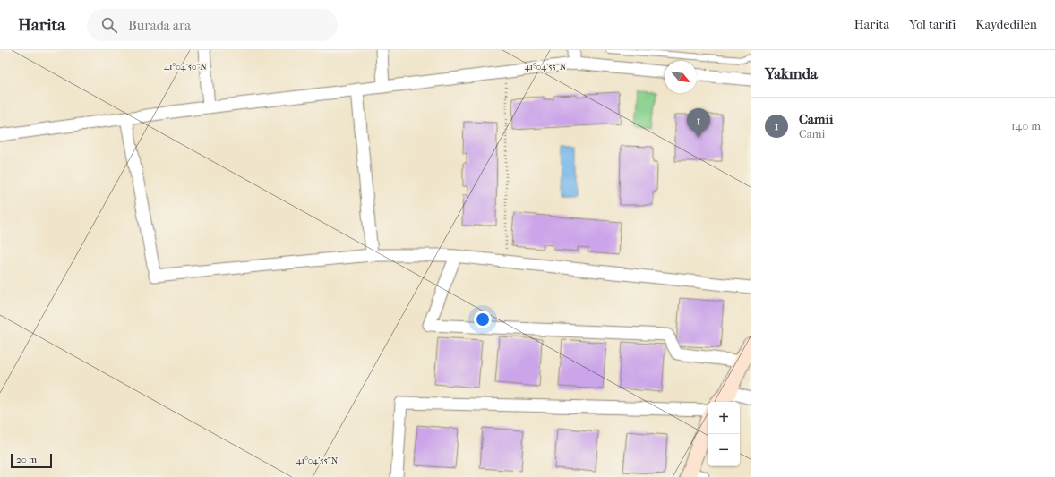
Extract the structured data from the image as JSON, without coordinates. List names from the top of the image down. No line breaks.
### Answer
{"scale_bar":"20 m","north":"bottom right","page":{"header":"Harita","search":"Burada ara","nav":["Harita","Yol tarifi","Kaydedilen"],"heading":"Yakında","list":[{"mark":"1","name":"Camii","note":"Cami","value":"140 m"}],"pins":"1","map_buttons":["+","−"],"scale":"20 m"},"coordinates":["41°04'50\"N","41°04'55\"N"]}
